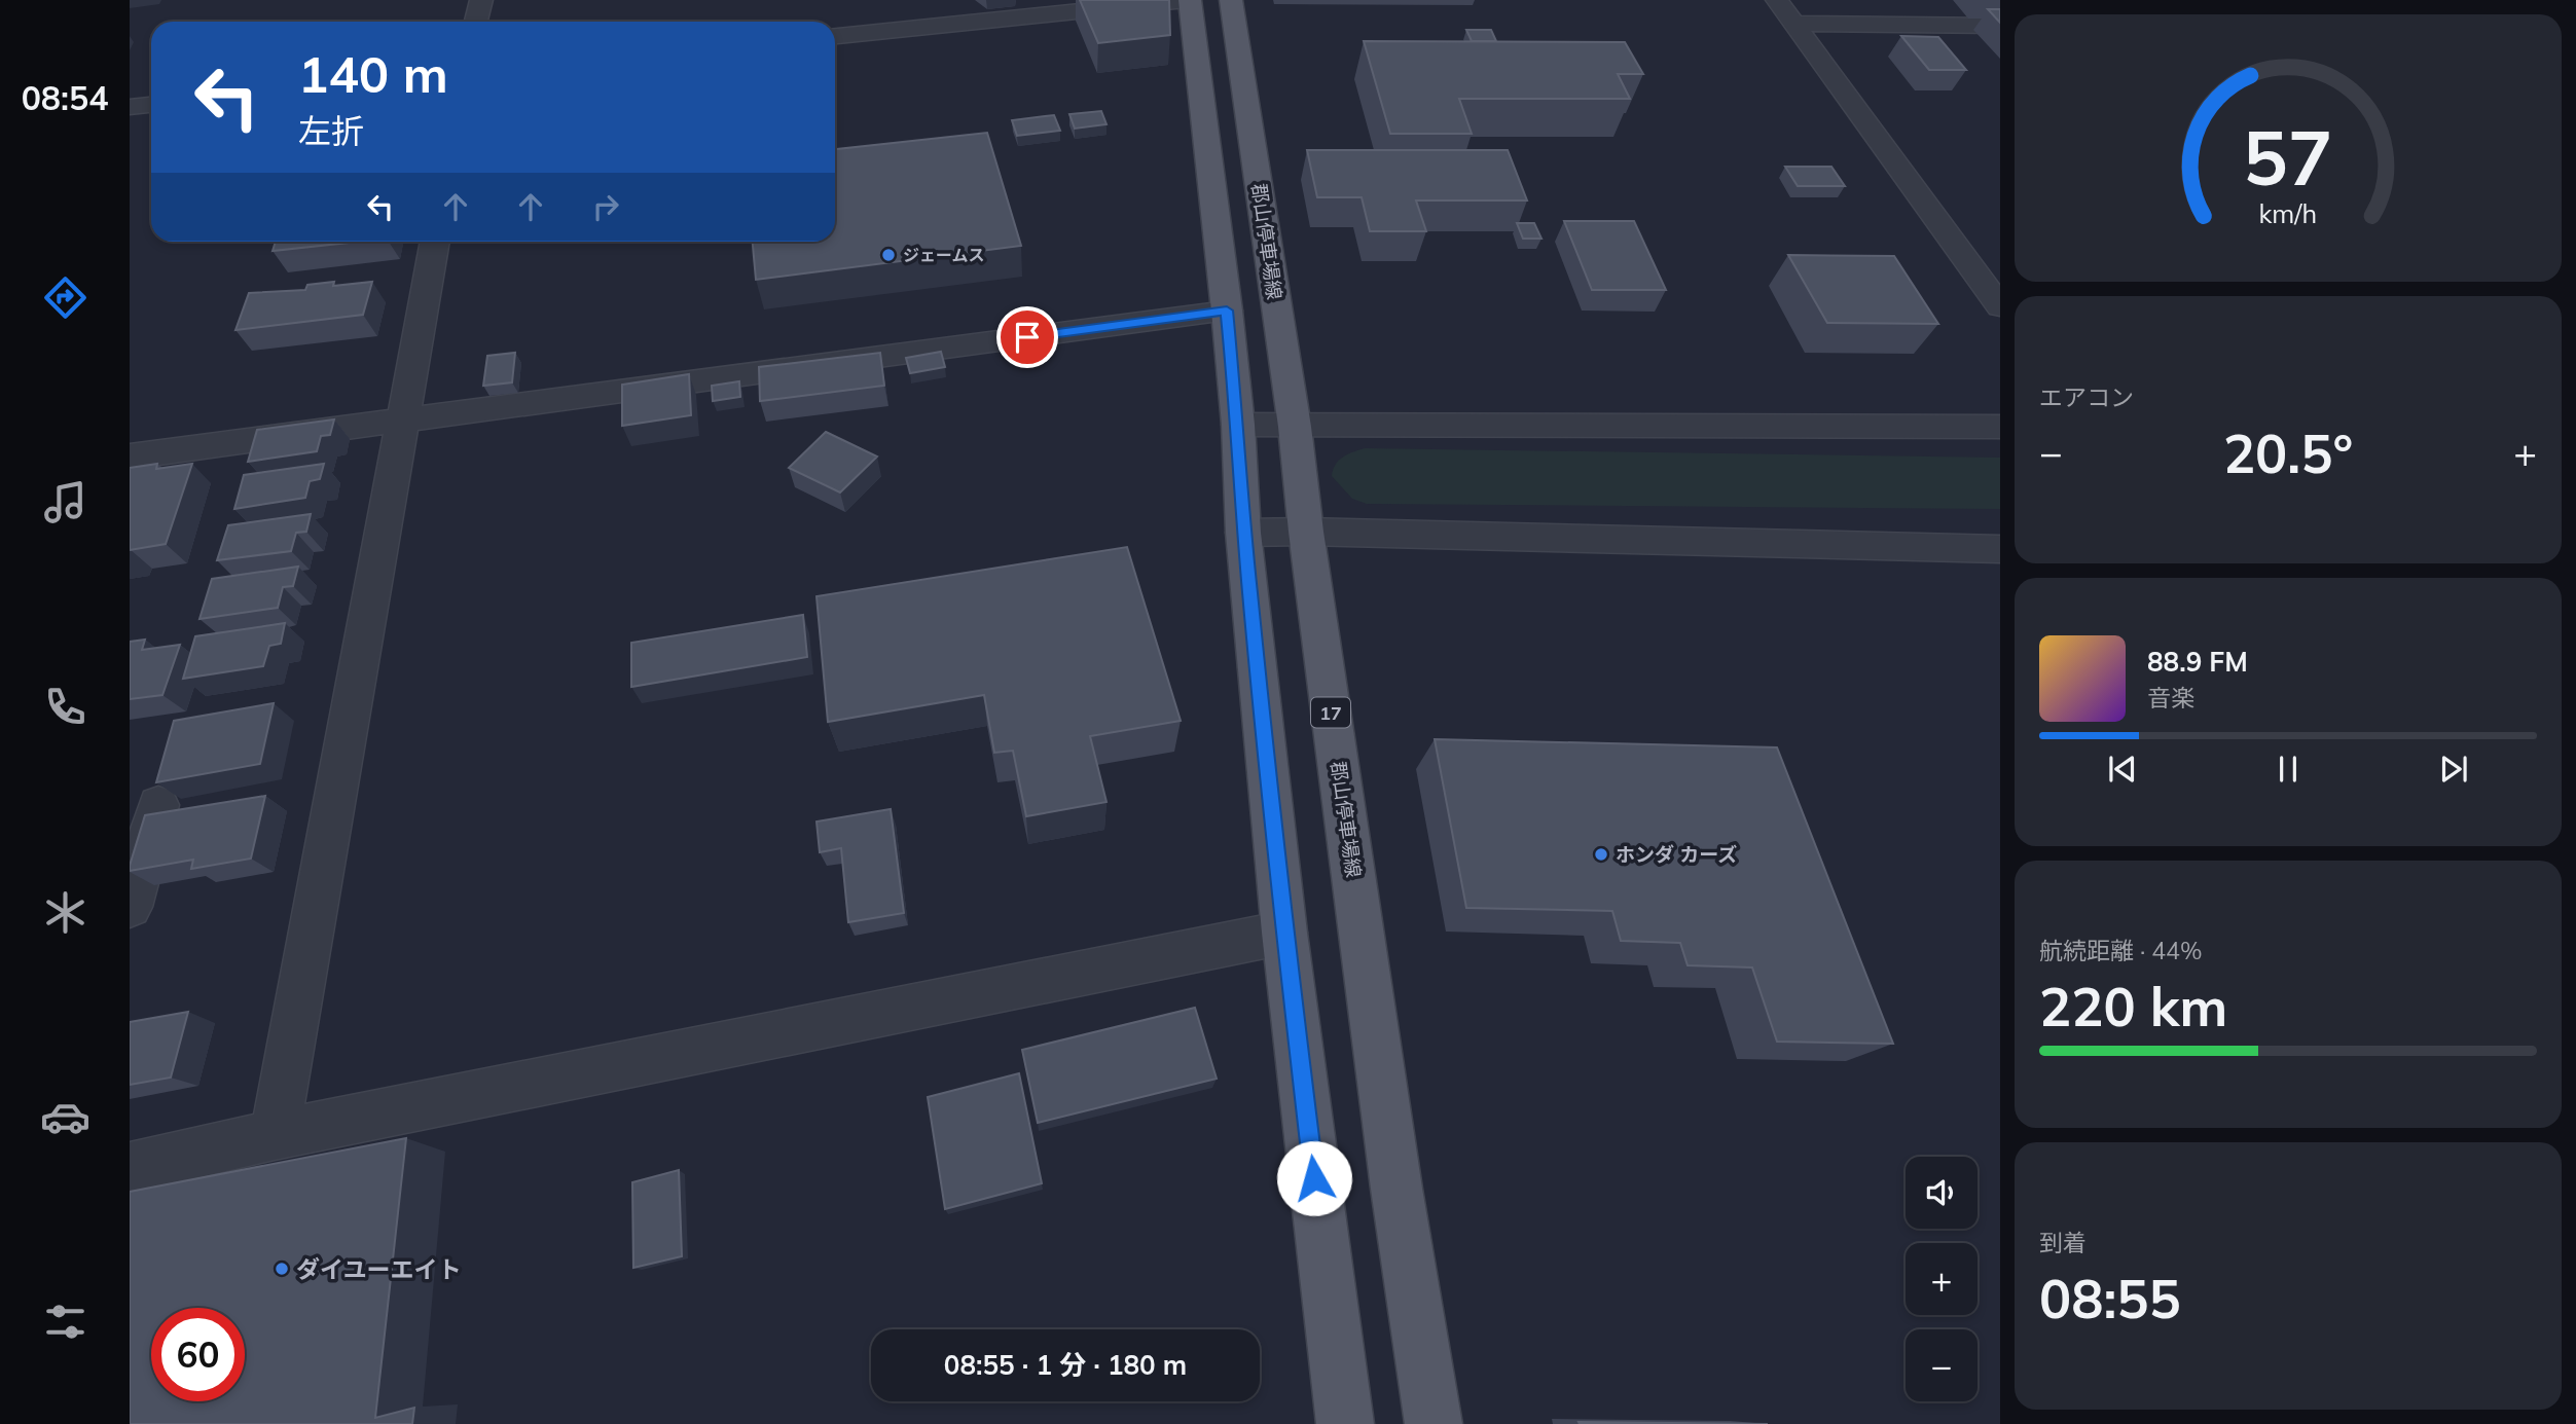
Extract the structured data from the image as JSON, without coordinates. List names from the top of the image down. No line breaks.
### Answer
{"streets":{"main road":["郡山停車場線","17"]},"places":["ジェームス","ホンダ カーズ","ダイユーエイト"],"page":{"tabs":"08:54","turn":["140 m","左折"],"tile":["エアコン",["航続距離 · 44%","220 km"],["到着","08:55"]],"heat":["−","20.5°","+"],"song":["88.9 FM","音楽"],"map_buttons":["+","−"],"limit":"60","trip":"08:55 · 1 分 · 180 m","gauge":["57","km/h"]}}
